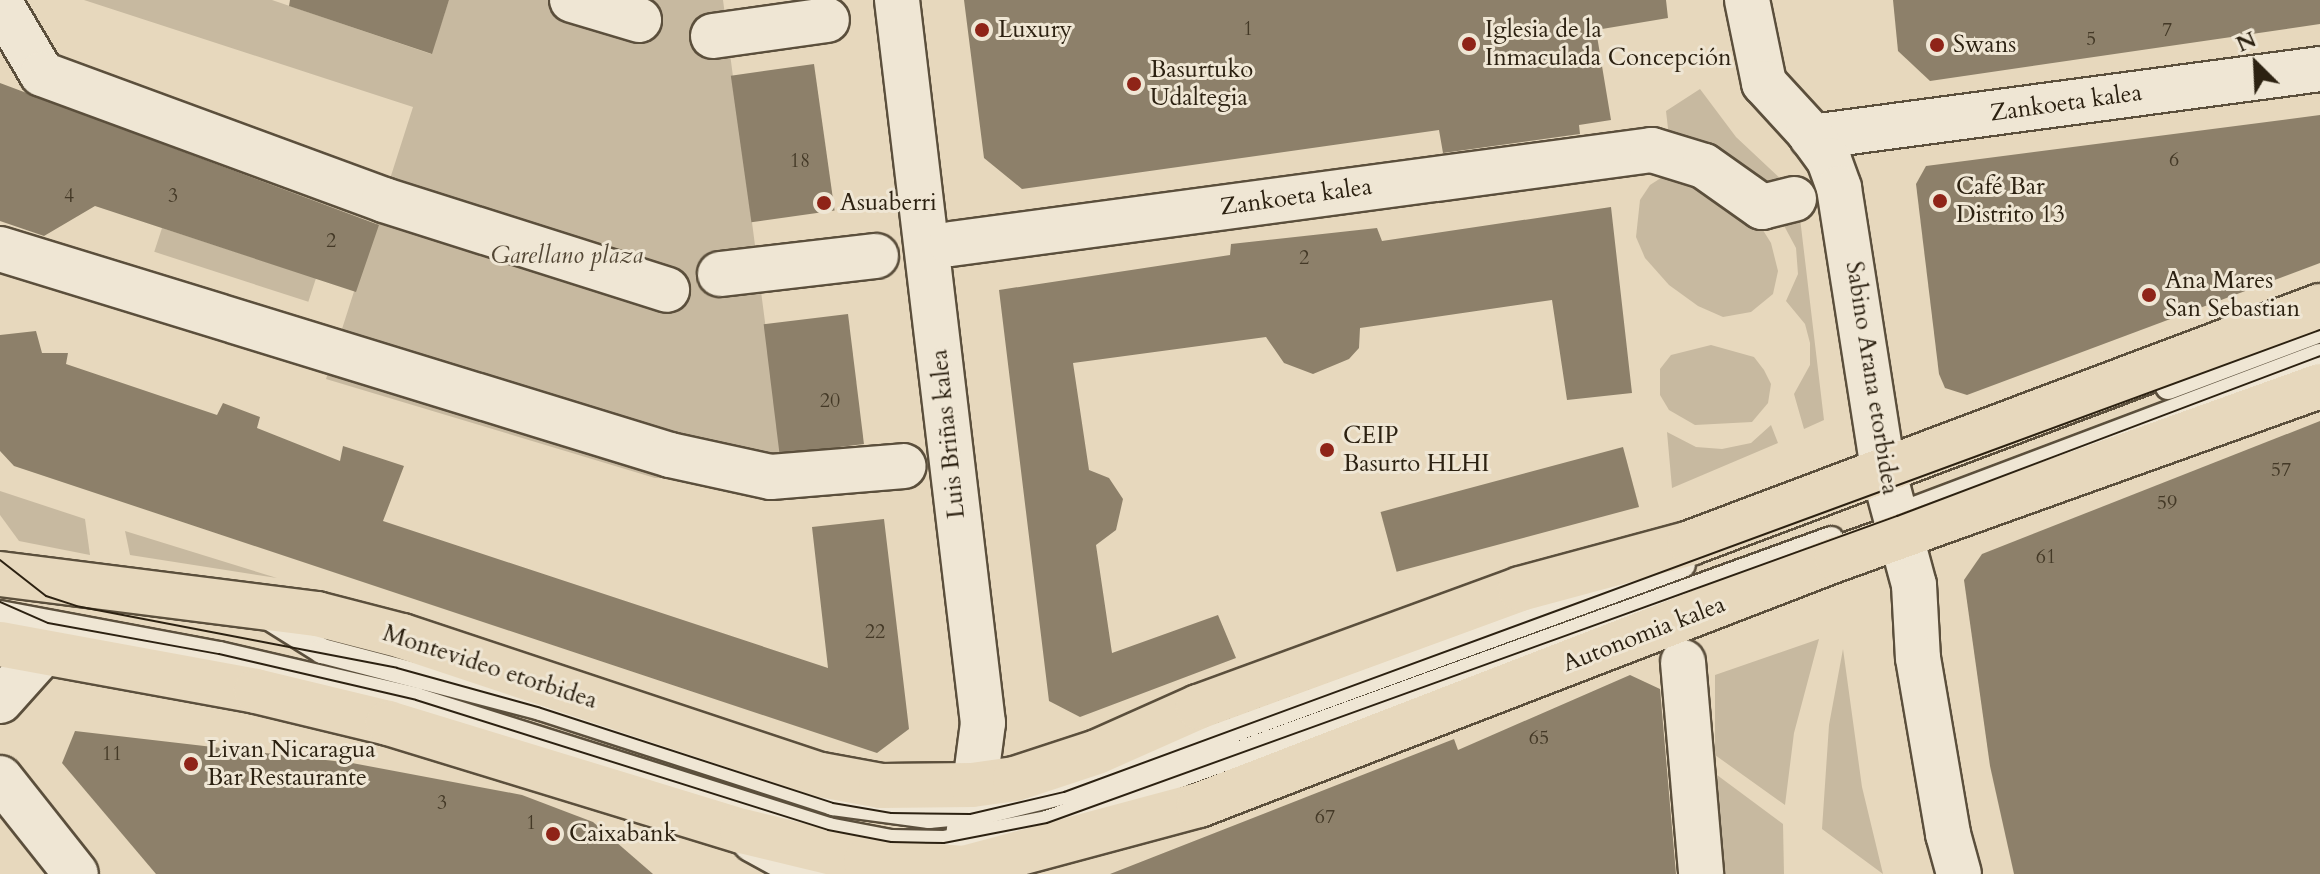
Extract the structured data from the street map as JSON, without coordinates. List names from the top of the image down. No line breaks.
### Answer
{"streets":{"main road":["Autonomia kalea","Montevideo etorbidea"],"street":["Zankoeta kalea","Sabino Arana etorbidea","Luis Briñas kalea"]},"crossings":[["Zankoeta kalea","Sabino Arana etorbidea"],["Sabino Arana etorbidea","Autonomia kalea"],["Luis Briñas kalea","Autonomia kalea"],["Luis Briñas kalea","Montevideo etorbidea"],["Autonomia kalea","Montevideo etorbidea"]],"parks":["Garellano plaza"],"places":["Luxury","Iglesia de la Inmaculada Concepción","Swans","Basurtuko Udaltegia","Café Bar Distrito 13","Asuaberri","Ana Mares San Sebastian","CEIP Basurto HLHI","Livan Nicaragua Bar Restaurante","Caixabank"],"house_numbers":["1","7","5","6","18","4","3","2","2","20","57","59","61","22","65","11","3","67","1"],"north":"top left"}
